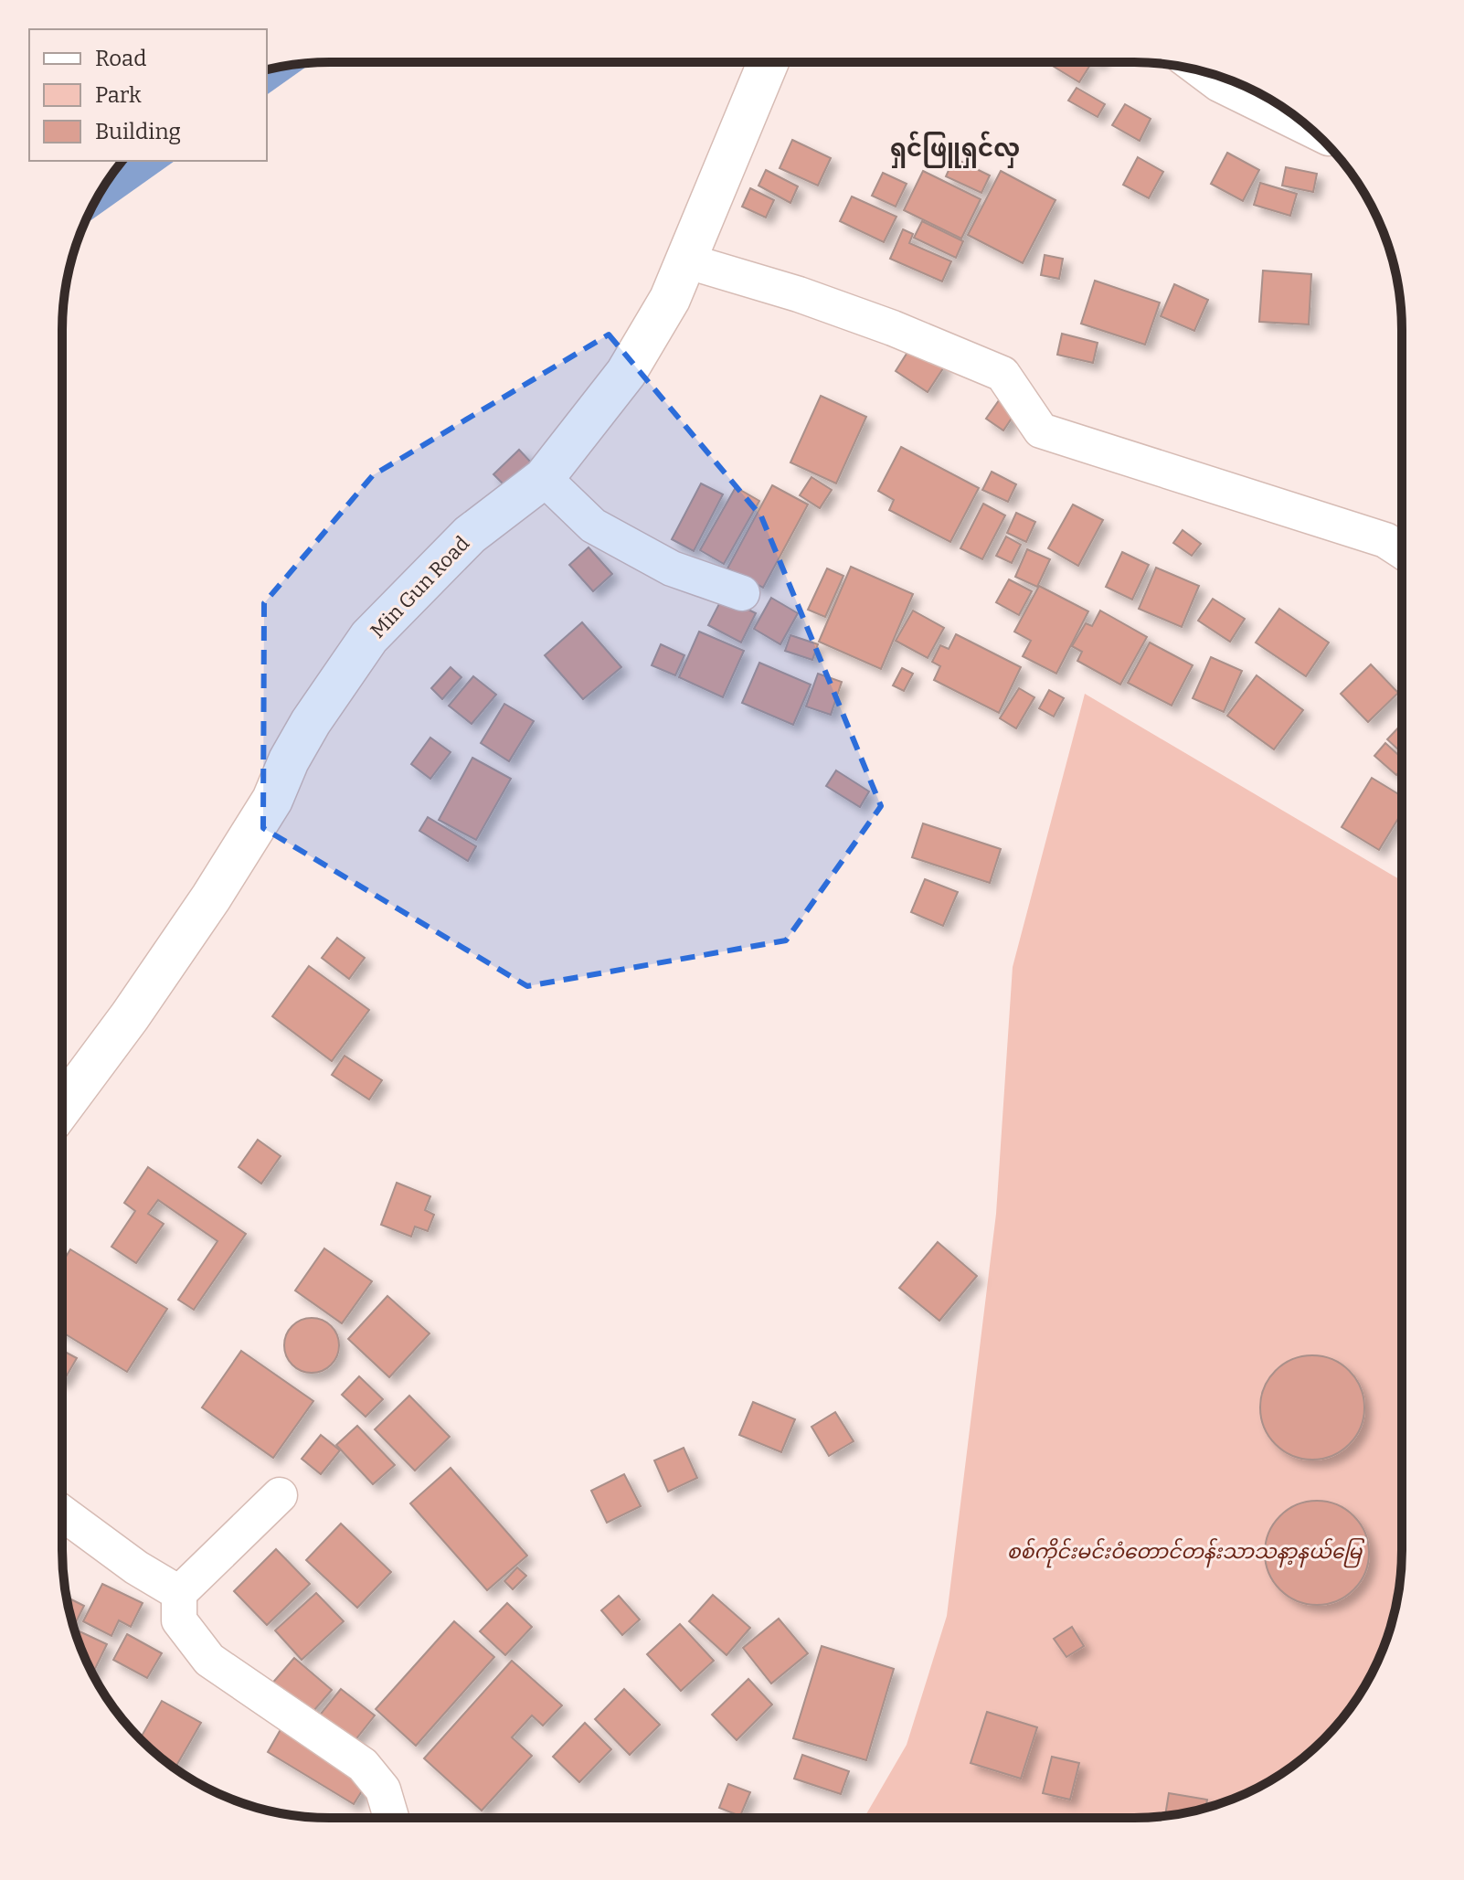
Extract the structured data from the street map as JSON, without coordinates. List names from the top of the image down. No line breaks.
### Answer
{"streets":{"street":["Min Gun Road"]},"districts":["ရှင်ဖြူရှင်လှ"],"parks":["စစ်ကိုင်းမင်းဝံတောင်တန်းသာသနာ့နယ်မြေ"],"legend":["Road","Park","Building"]}
